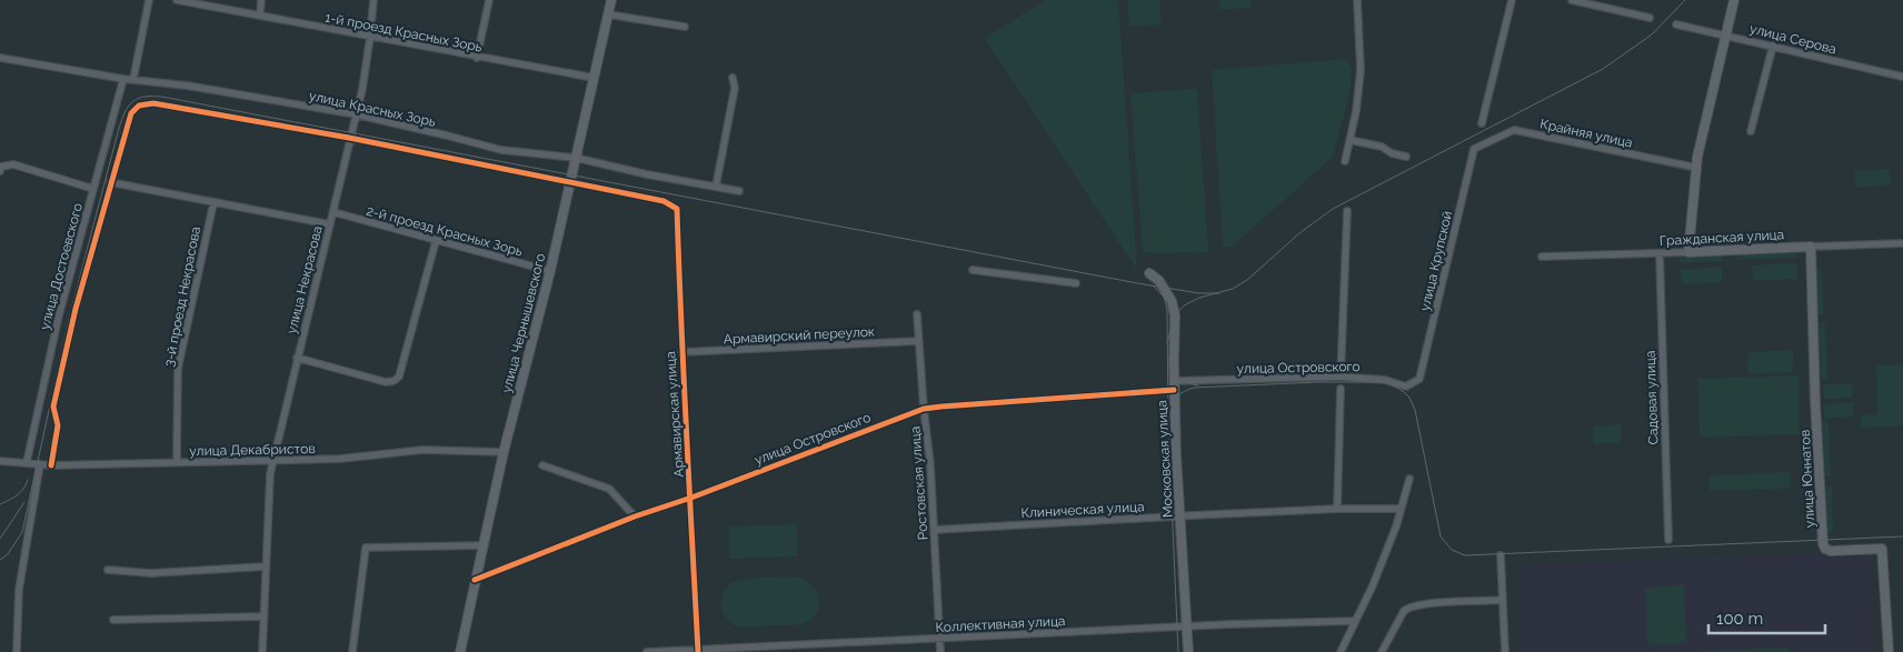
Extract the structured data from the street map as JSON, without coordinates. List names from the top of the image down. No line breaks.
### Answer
{"streets":{"street":["1-й проезд Красных Зорь","улица Серова","улица Красных Зорь","Крайняя улица","2-й проезд Красных Зорь","Гражданская улица","улица Крупской","улица Достоевского","улица Некрасова","3-й проезд Некрасова","улица Чернышевского","Армавирский переулок","улица Островского","Садовая улица","Армавирская улица","улица Декабристов","Московская улица","улица Юннатов","Ростовская улица","Клиническая улица","Коллективная улица"]},"crossings":[["1-й проезд Красных Зорь","улица Некрасова"],["1-й проезд Красных Зорь","улица Чернышевского"],["улица Красных Зорь","улица Достоевского"],["улица Красных Зорь","улица Некрасова"],["улица Красных Зорь","улица Чернышевского"],["Крайняя улица","улица Крупской"],["2-й проезд Красных Зорь","улица Некрасова"],["2-й проезд Красных Зорь","улица Чернышевского"],["Гражданская улица","Садовая улица"],["Гражданская улица","улица Юннатов"],["улица Крупской","улица Островского"],["улица Достоевского","улица Декабристов"],["улица Некрасова","улица Декабристов"],["3-й проезд Некрасова","улица Декабристов"],["улица Чернышевского","улица Островского"],["улица Чернышевского","Армавирская улица"],["улица Чернышевского","улица Декабристов"],["Армавирский переулок","Армавирская улица"],["Армавирский переулок","Ростовская улица"],["улица Островского","Армавирская улица"],["улица Островского","Московская улица"],["улица Островского","Ростовская улица"],["Армавирская улица","Коллективная улица"],["Московская улица","Клиническая улица"],["Московская улица","Коллективная улица"],["Ростовская улица","Клиническая улица"],["Ростовская улица","Коллективная улица"]],"scale_bar":"100 m"}
